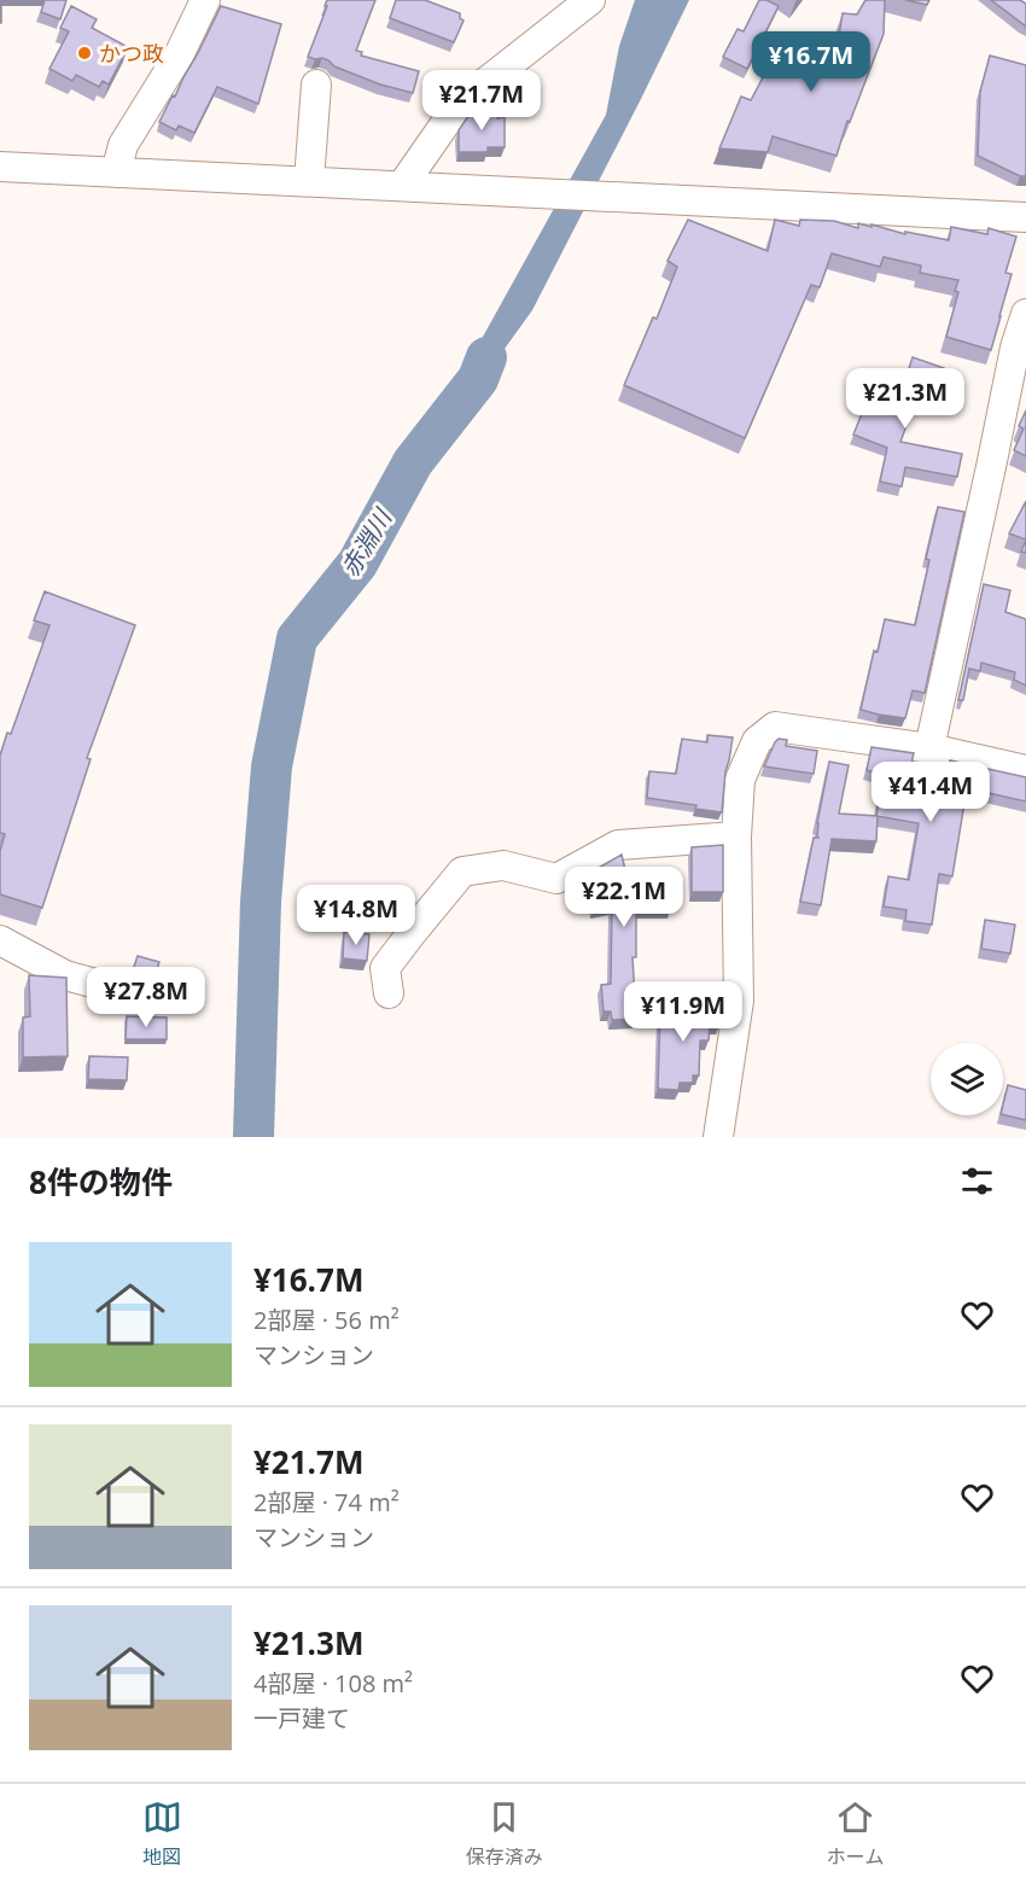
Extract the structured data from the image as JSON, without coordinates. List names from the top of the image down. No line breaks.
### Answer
{"water":["赤淵川"],"places":["かつ政"],"page":{"price":["¥16.7M","¥21.7M","¥21.3M","¥41.4M","¥22.1M","¥14.8M","¥27.8M","¥11.9M"],"heading":"8件の物件","list":[{"name":"¥16.7M","note":"2部屋 · 56 m² · マンション"},{"name":"¥21.7M","note":"2部屋 · 74 m² · マンション"},{"name":"¥21.3M","note":"4部屋 · 108 m² · 一戸建て"}],"tabs":["地図","保存済み","ホーム"]}}
